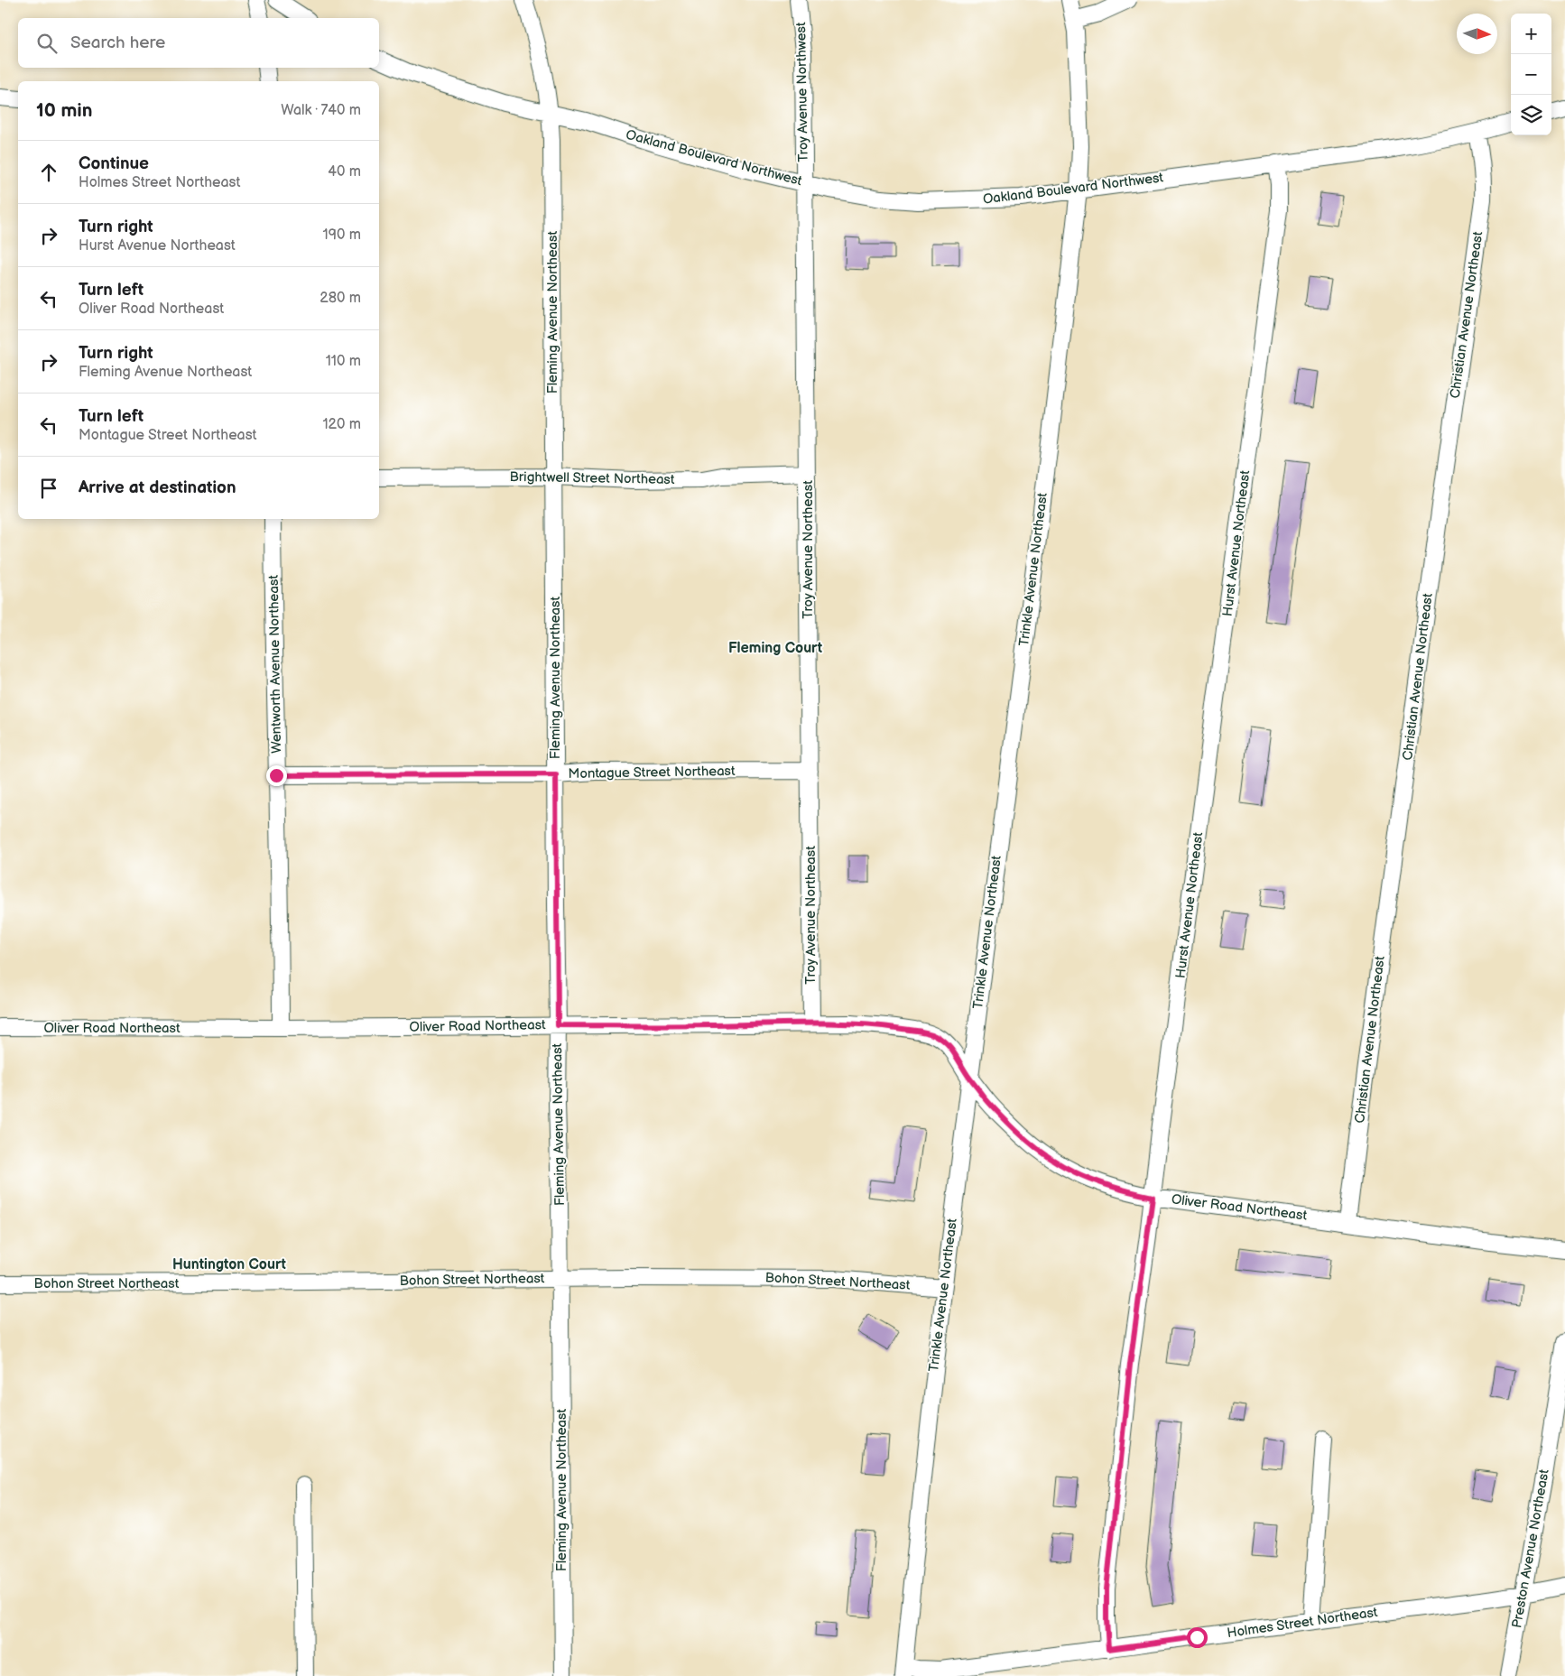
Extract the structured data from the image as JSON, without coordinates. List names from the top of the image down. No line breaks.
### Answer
{"streets":{"street":["Troy Avenue Northwest","Oakland Boulevard Northwest","Fleming Avenue Northeast","Christian Avenue Northeast","Brightwell Street Northeast","Hurst Avenue Northeast","Troy Avenue Northeast","Trinkle Avenue Northeast","Wentworth Avenue Northeast","Montague Street Northeast","Oliver Road Northeast","Bohon Street Northeast","Preston Avenue Northeast","Holmes Street Northeast"]},"crossings":[["Troy Avenue Northwest","Oakland Boulevard Northwest"],["Troy Avenue Northwest","Troy Avenue Northeast"],["Oakland Boulevard Northwest","Fleming Avenue Northeast"],["Oakland Boulevard Northwest","Christian Avenue Northeast"],["Oakland Boulevard Northwest","Hurst Avenue Northeast"],["Oakland Boulevard Northwest","Troy Avenue Northeast"],["Oakland Boulevard Northwest","Trinkle Avenue Northeast"],["Fleming Avenue Northeast","Brightwell Street Northeast"],["Fleming Avenue Northeast","Montague Street Northeast"],["Fleming Avenue Northeast","Oliver Road Northeast"],["Fleming Avenue Northeast","Bohon Street Northeast"],["Christian Avenue Northeast","Oliver Road Northeast"],["Brightwell Street Northeast","Troy Avenue Northeast"],["Hurst Avenue Northeast","Oliver Road Northeast"],["Hurst Avenue Northeast","Holmes Street Northeast"],["Troy Avenue Northeast","Montague Street Northeast"],["Troy Avenue Northeast","Oliver Road Northeast"],["Trinkle Avenue Northeast","Oliver Road Northeast"],["Trinkle Avenue Northeast","Bohon Street Northeast"],["Trinkle Avenue Northeast","Holmes Street Northeast"],["Wentworth Avenue Northeast","Montague Street Northeast"],["Wentworth Avenue Northeast","Oliver Road Northeast"],["Preston Avenue Northeast","Holmes Street Northeast"]],"districts":["Fleming Court","Huntington Court"],"north":"right","page":{"map_buttons":["+","−"],"search":"Search here","heading":["10 min","Walk · 740 m"],"list":[["Continue","Holmes Street Northeast","40 m"],["Turn right","Hurst Avenue Northeast","190 m"],["Turn left","Oliver Road Northeast","280 m"],["Turn right","Fleming Avenue Northeast","110 m"],["Turn left","Montague Street Northeast","120 m"],"Arrive at destination"]}}
